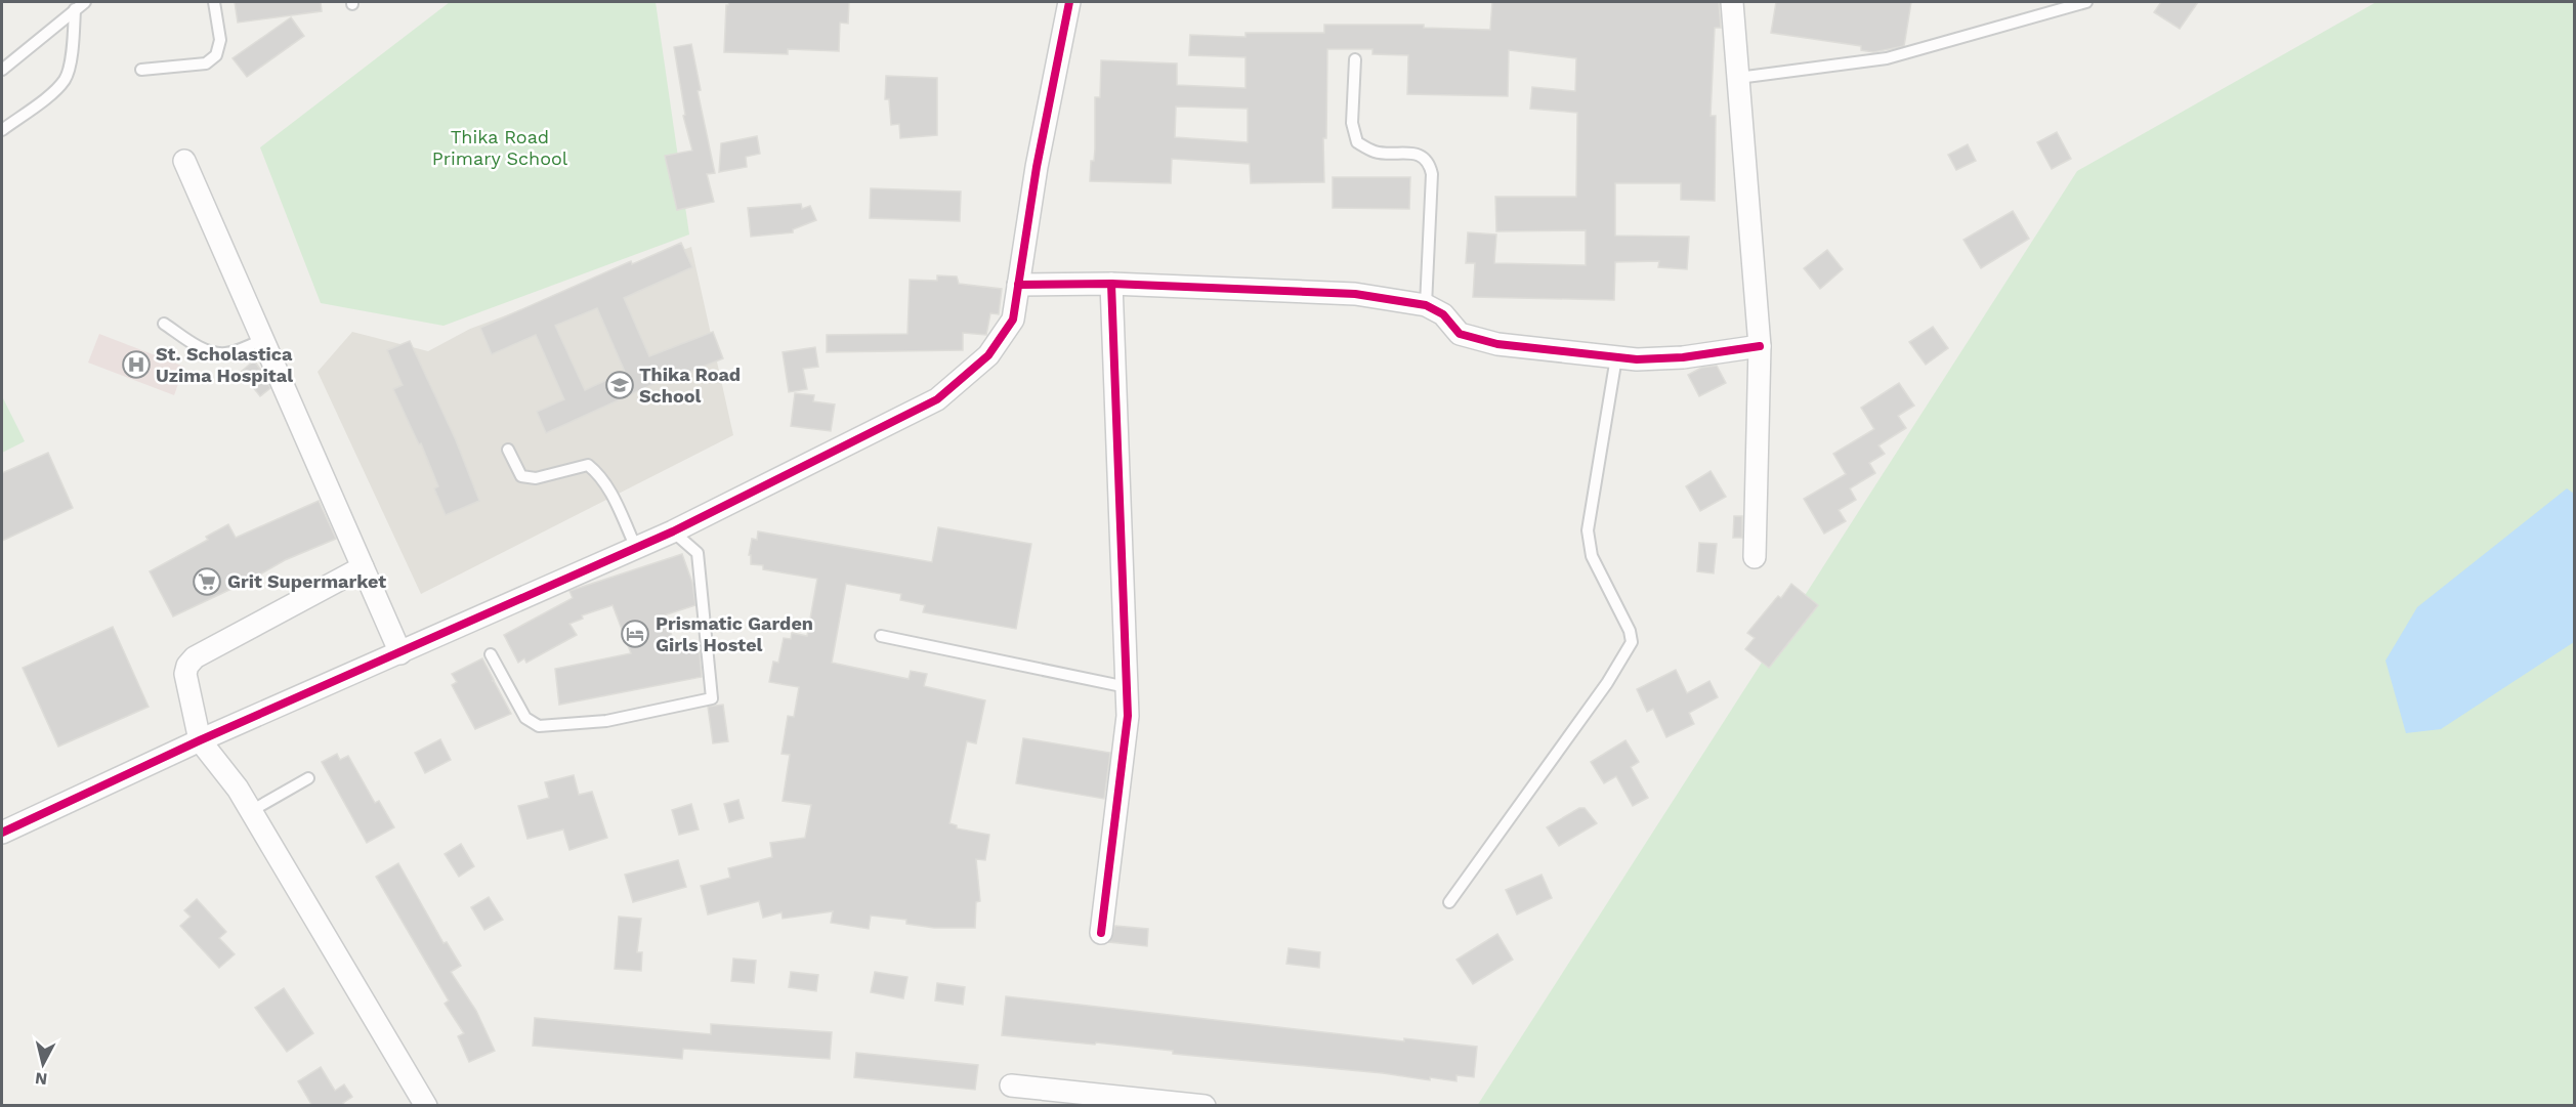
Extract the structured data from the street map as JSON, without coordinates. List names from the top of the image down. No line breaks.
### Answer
{"parks":["Thika Road Primary School"],"places":{"hospital":["St. Scholastica Uzima Hospital"],"school or university":["Thika Road School"],"supermarket":["Grit Supermarket"],"hotel":["Prismatic Garden Girls Hostel"]},"north":"bottom"}
